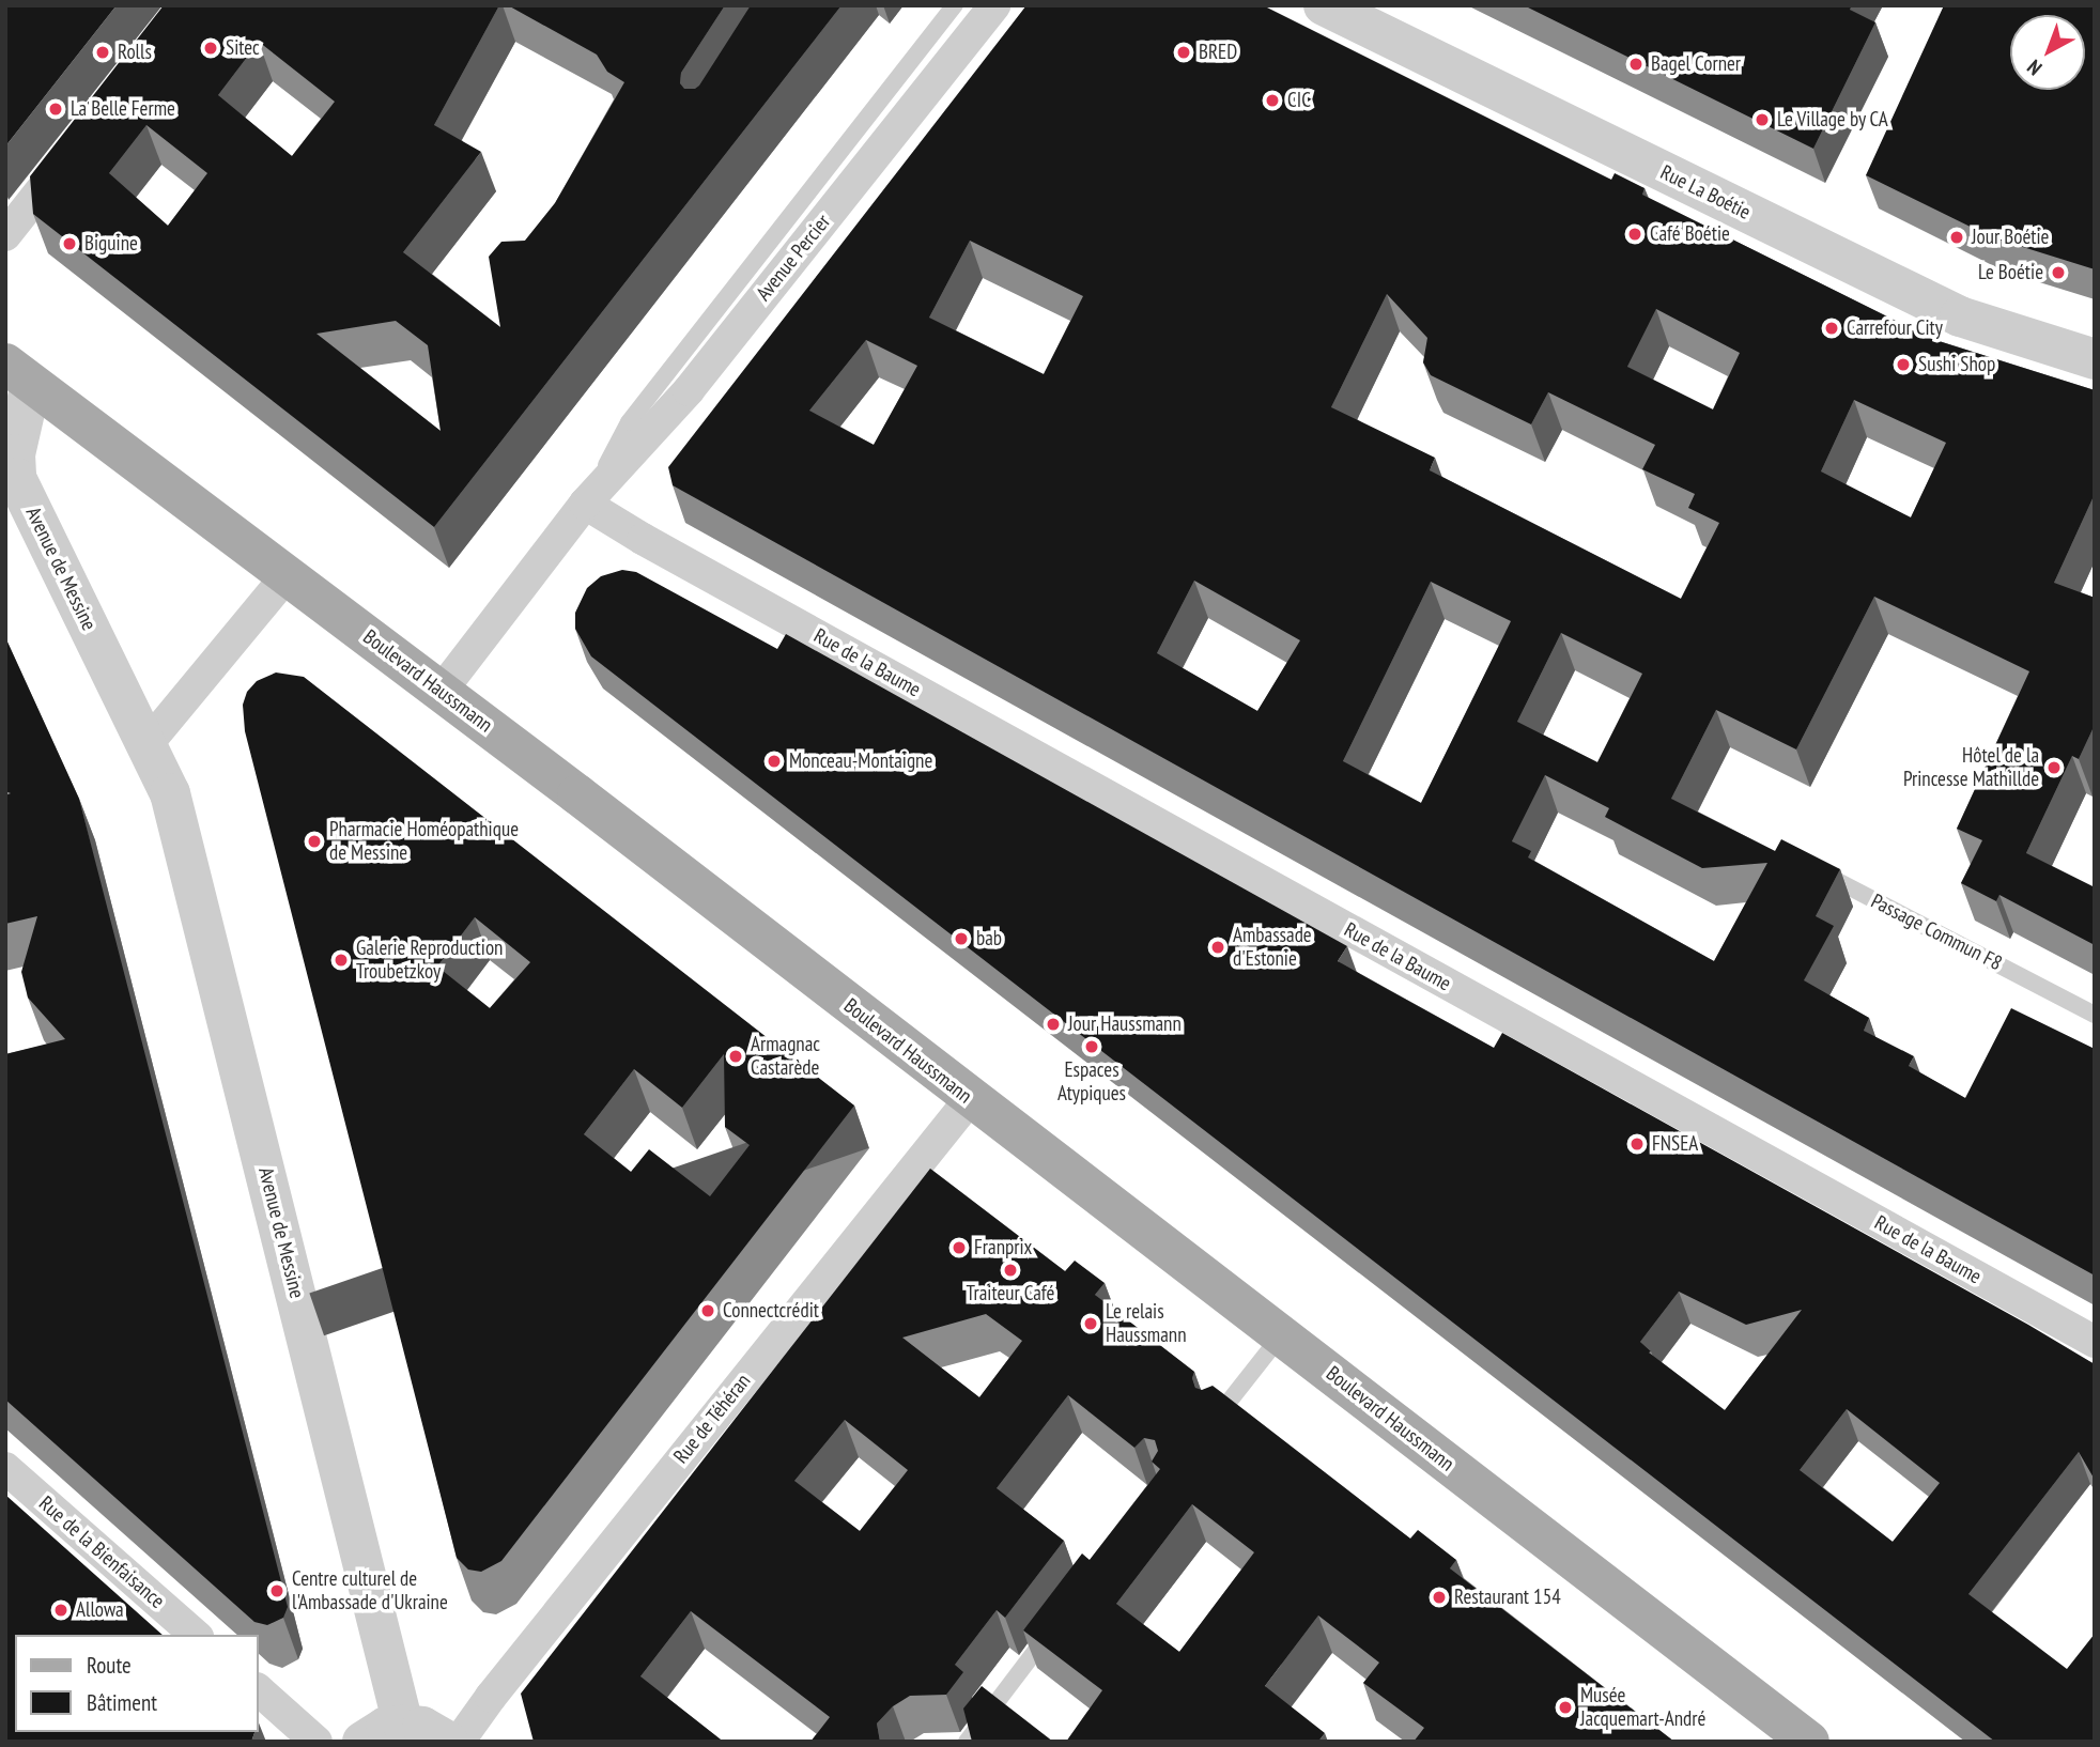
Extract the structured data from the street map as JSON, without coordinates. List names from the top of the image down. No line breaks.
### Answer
{"streets":{"main road":["Boulevard Haussmann"],"street":["Rue La Boétie","Avenue Percier","Avenue de Messine","Rue de la Baume","Rue de Téhéran","Rue de la Bienfaisance"],"lane":["Passage Commun F8"]},"crossings":[["Avenue Percier","Rue de la Baume"],["Avenue Percier","Boulevard Haussmann"],["Avenue de Messine","Boulevard Haussmann"],["Boulevard Haussmann","Rue de Téhéran"]],"places":["Sitec","Rolls","BRED","Bagel Corner","CIC","La Belle Ferme","Le Village by CA","Café Boétie","Jour Boétie","Biguine","Le Boétie","Carrefour City","Sushi Shop","Monceau-Montaigne","Hôtel de la Princesse Mathillde","Pharmacie Homéopathique de Messine","bab","Ambassade d'Estonie","Galerie Reproduction Troubetzkoy","Jour Haussmann","Espaces Atypiques","Armagnac Castarède","FNSEA","Franprix","Traiteur Café","Connectcrédit","Le relais Haussmann","Centre culturel de l'Ambassade d'Ukraine","Restaurant 154","Allowa","Musée Jacquemart-André"],"legend":["Route","Bâtiment"],"north":"bottom left"}
